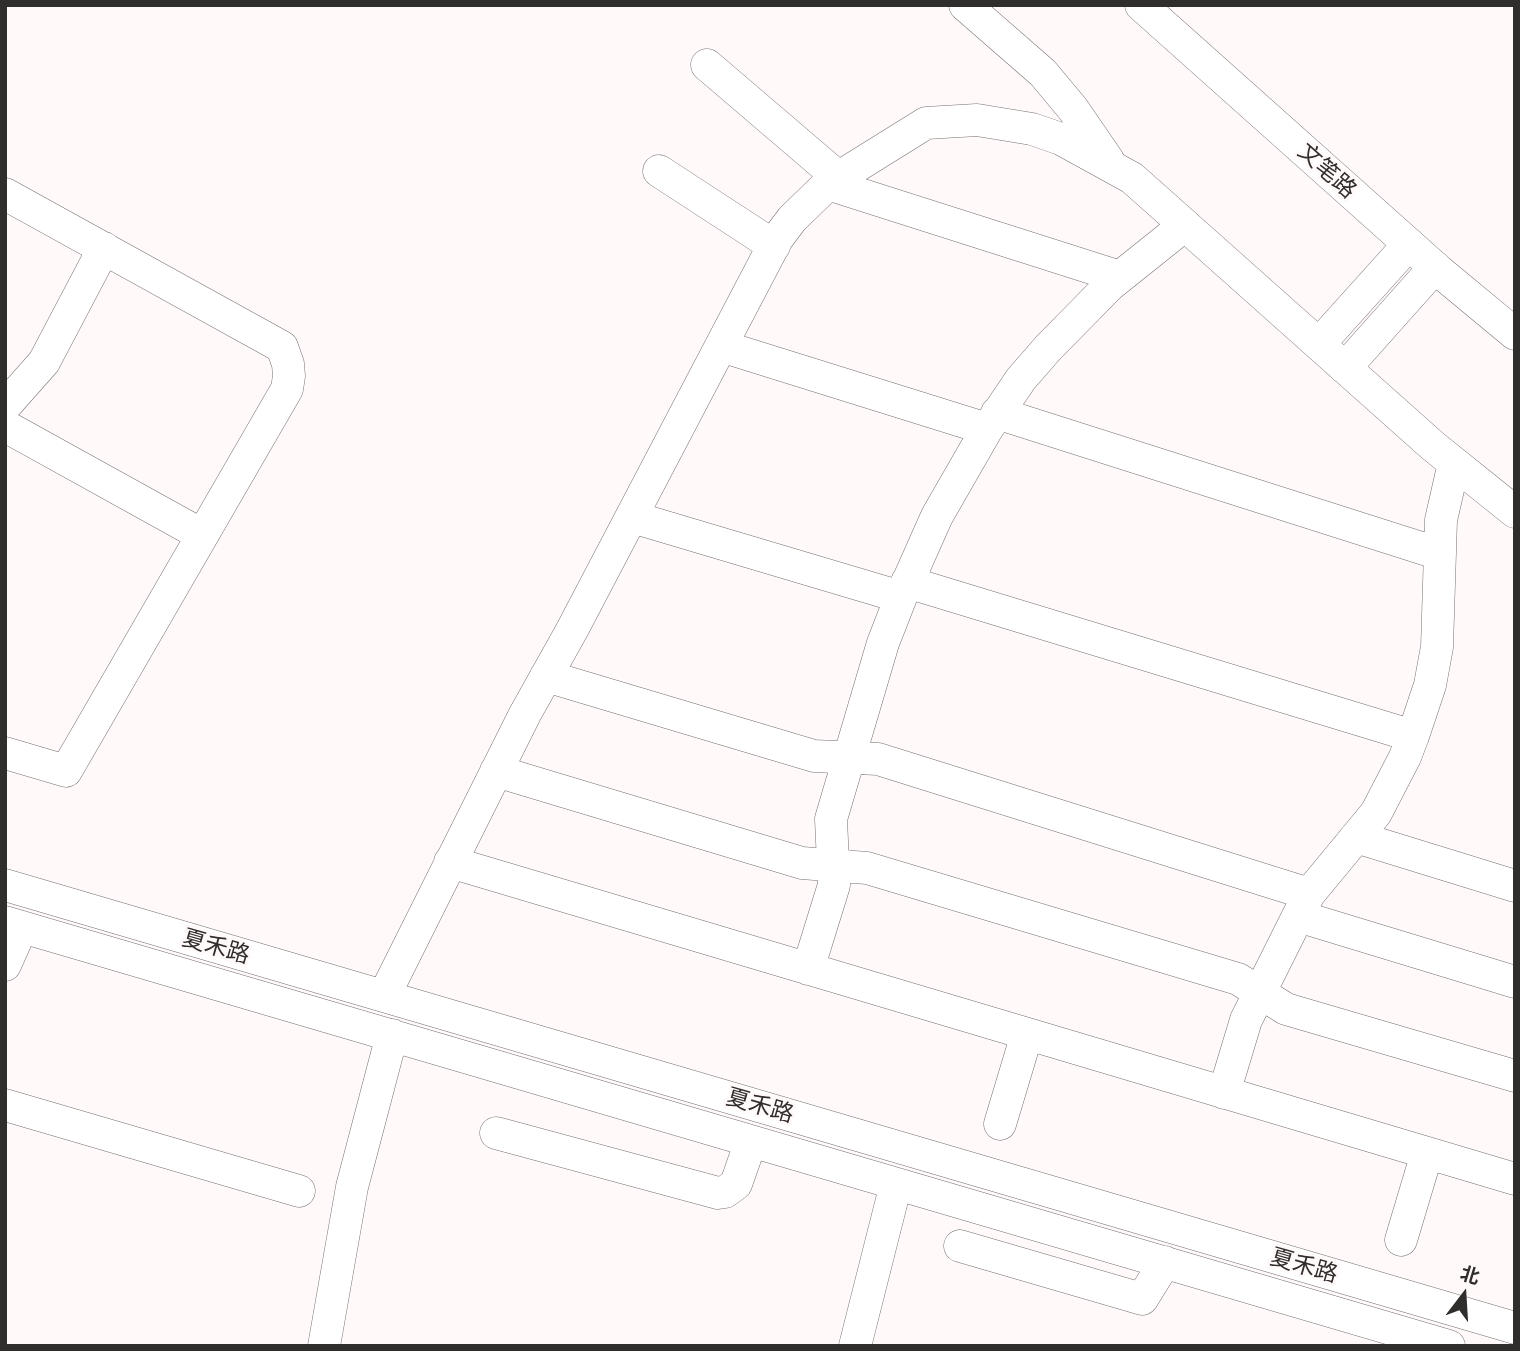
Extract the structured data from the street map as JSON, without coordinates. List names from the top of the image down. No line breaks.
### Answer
{"streets":{"street":["文笔路","夏禾路"]},"north":"top"}
